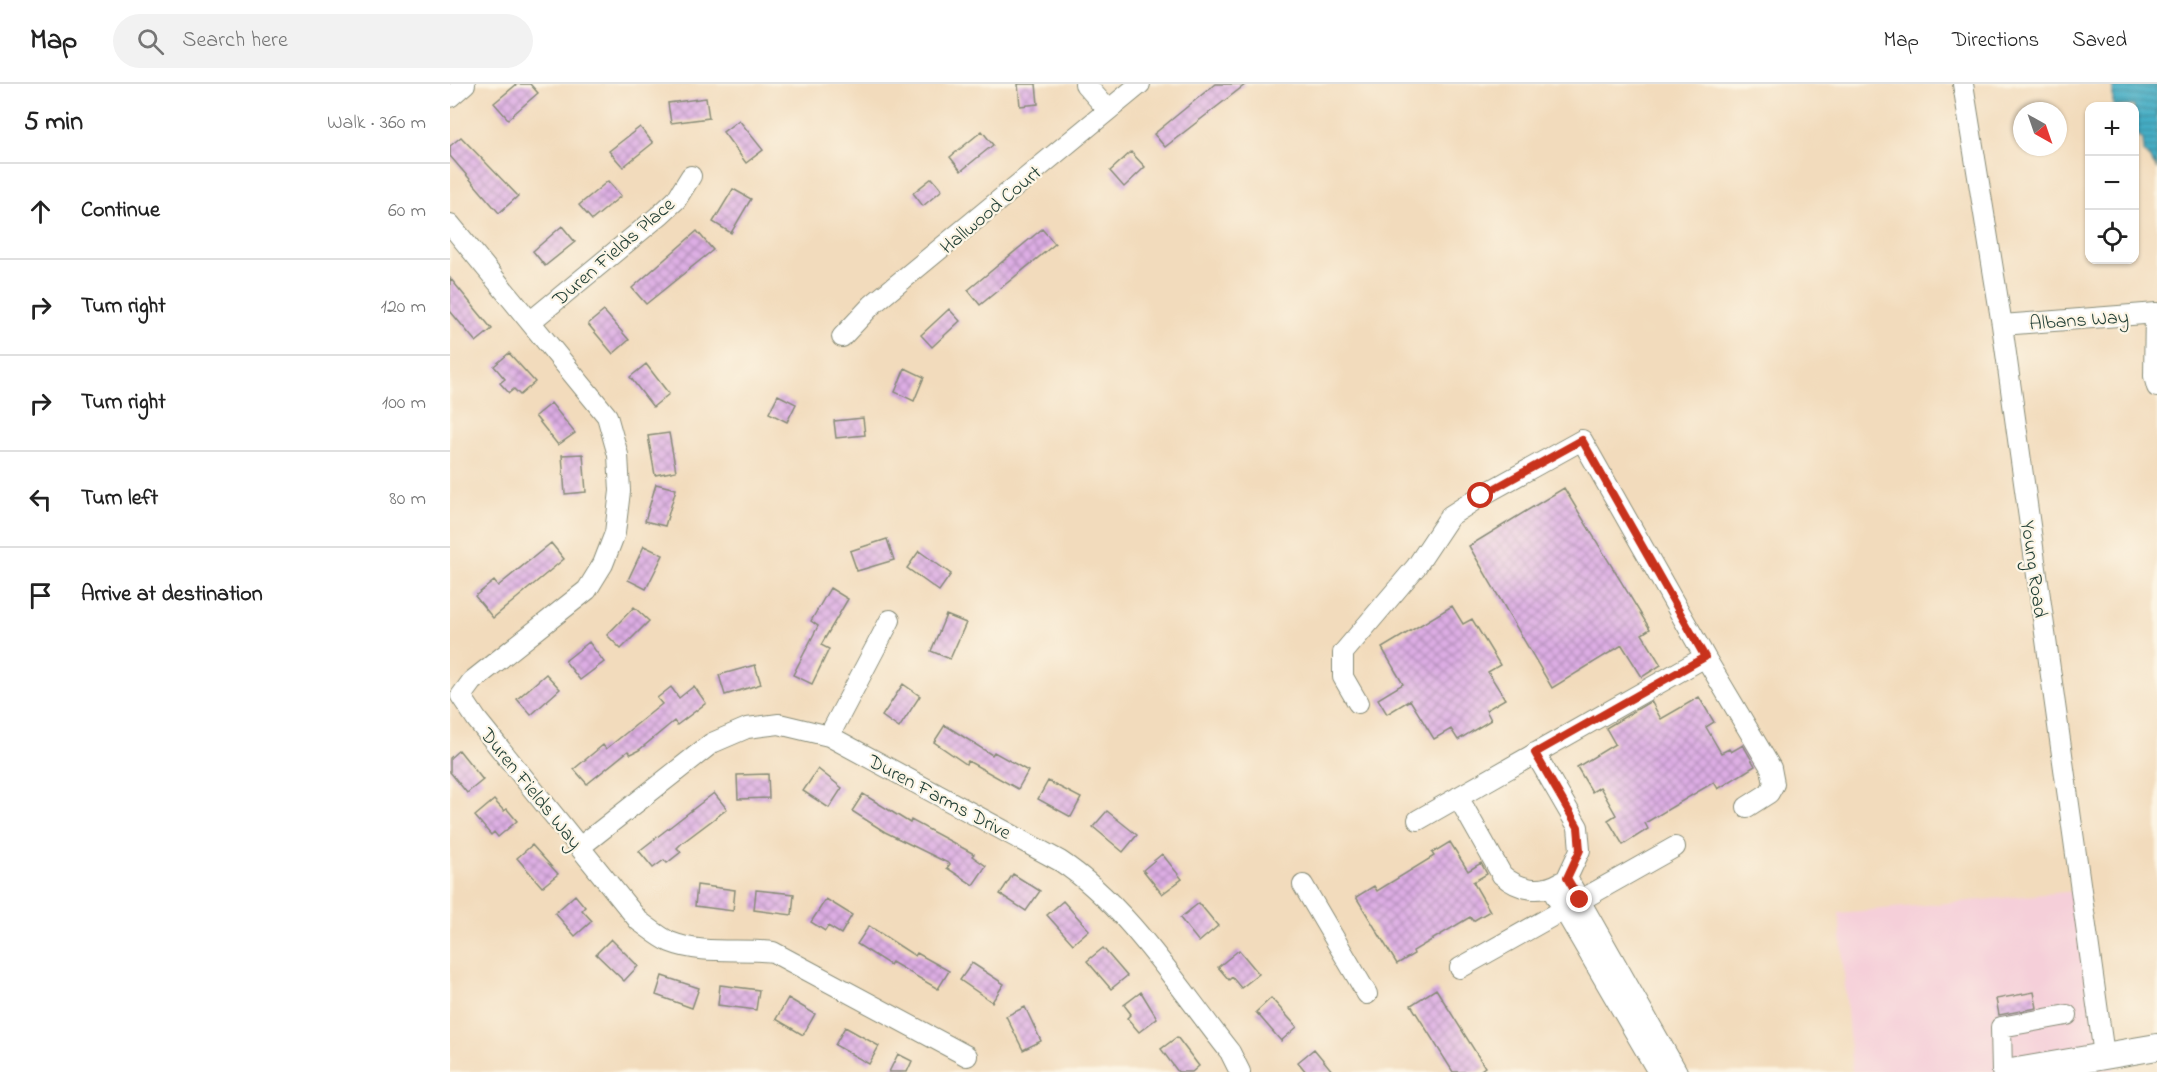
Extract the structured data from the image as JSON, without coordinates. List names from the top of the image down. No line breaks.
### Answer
{"streets":{"street":["Hallwood Court","Duren Fields Place","Albans Way","Young Road","Duren Fields Way","Duren Farms Drive"]},"crossings":[["Duren Fields Place","Duren Fields Way"],["Albans Way","Young Road"],["Duren Fields Way","Duren Farms Drive"]],"north":"bottom right","page":{"header":"Map","search":"Search here","nav":["Map","Directions","Saved"],"heading":["5 min","Walk · 360 m"],"map_buttons":["+","−"],"list":[["Continue","60 m"],["Turn right","120 m"],["Turn right","100 m"],["Turn left","80 m"],"Arrive at destination"]}}
